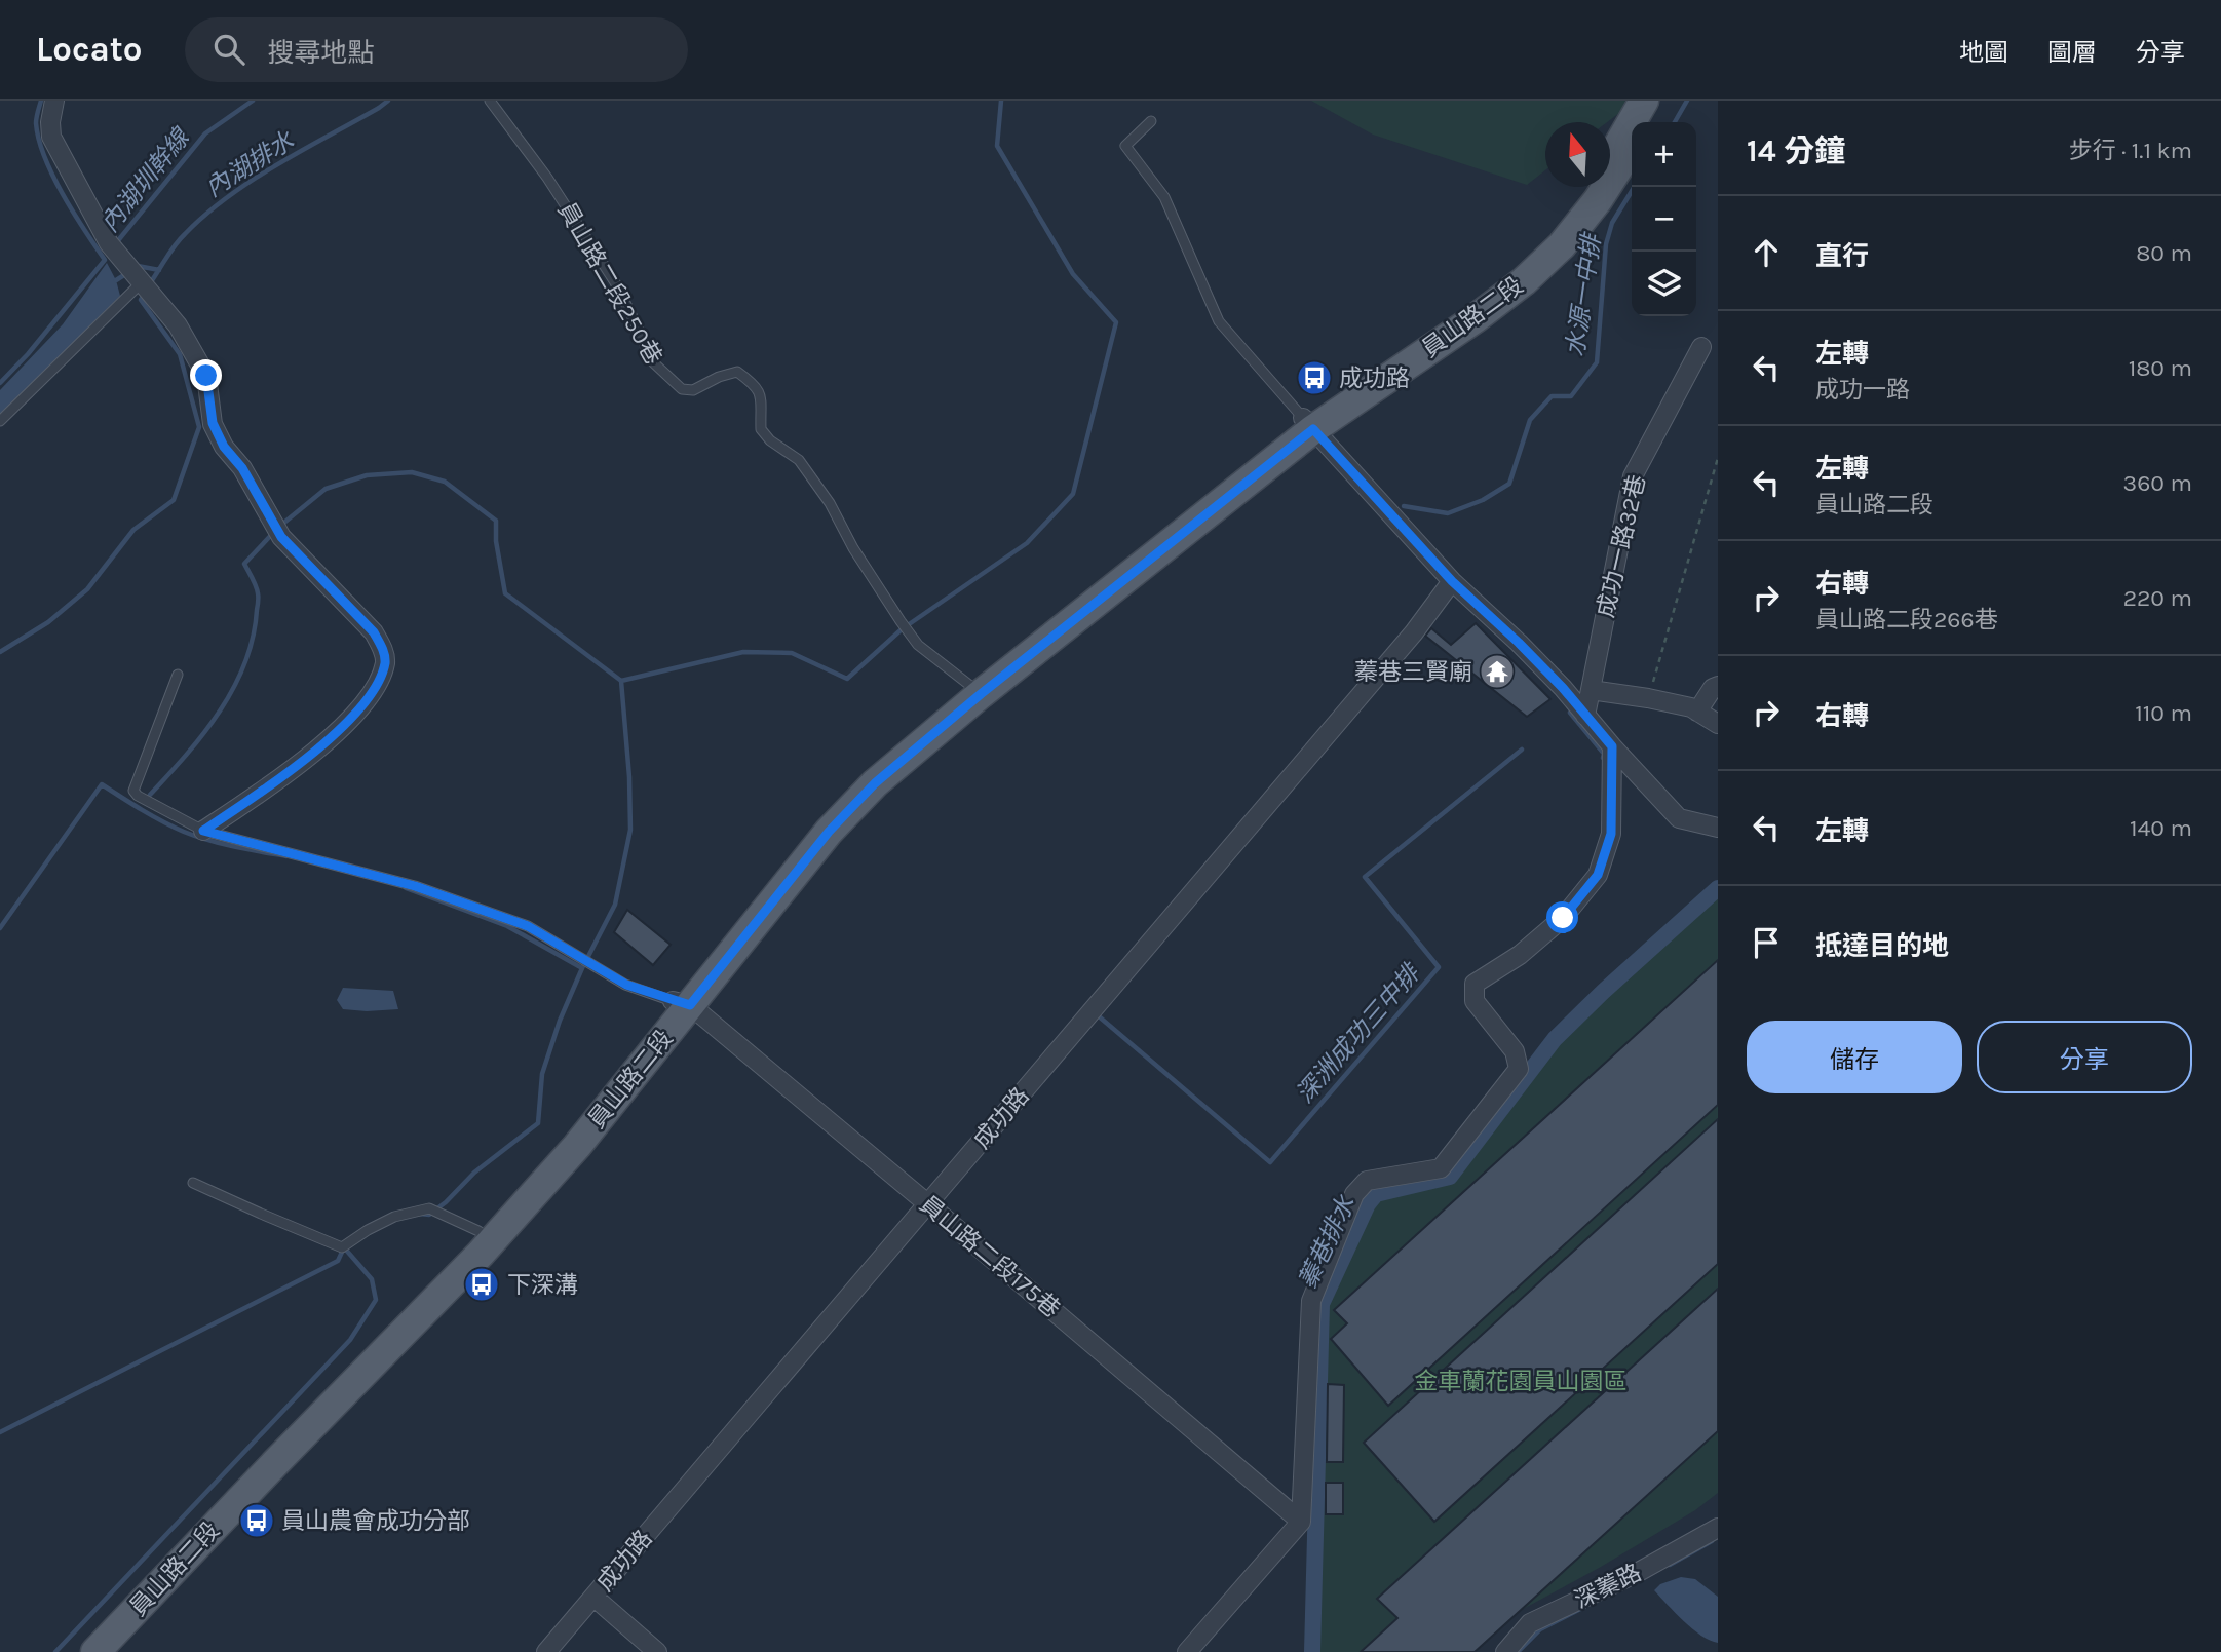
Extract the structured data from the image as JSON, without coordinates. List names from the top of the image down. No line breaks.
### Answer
{"streets":{"main road":["員山路二段"],"street":["成功一路32巷","成功路","員山路二段175巷","深蓁路"],"lane":["員山路二段250巷"]},"crossings":[["員山路二段250巷","員山路二段"],["員山路二段","員山路二段175巷"],["成功路","員山路二段175巷"]],"water":["內湖排水","內湖圳幹線","水源一中排","深洲成功三中排","蓁巷排水"],"parks":["金車蘭花園員山園區"],"places":{"bus stop":["成功路","下深溝","員山農會成功分部"],"temple":["蓁巷三賢廟"]},"north":"top","page":{"header":"Locato","search":"搜尋地點","nav":["地圖","圖層","分享"],"heading":["14 分鐘","步行 · 1.1 km"],"map_buttons":["+","−"],"list":[["直行","80 m"],["左轉","成功一路","180 m"],["左轉","員山路二段","360 m"],["右轉","員山路二段266巷","220 m"],["右轉","110 m"],["左轉","140 m"],"抵達目的地"],"buttons":["儲存","分享"]}}
